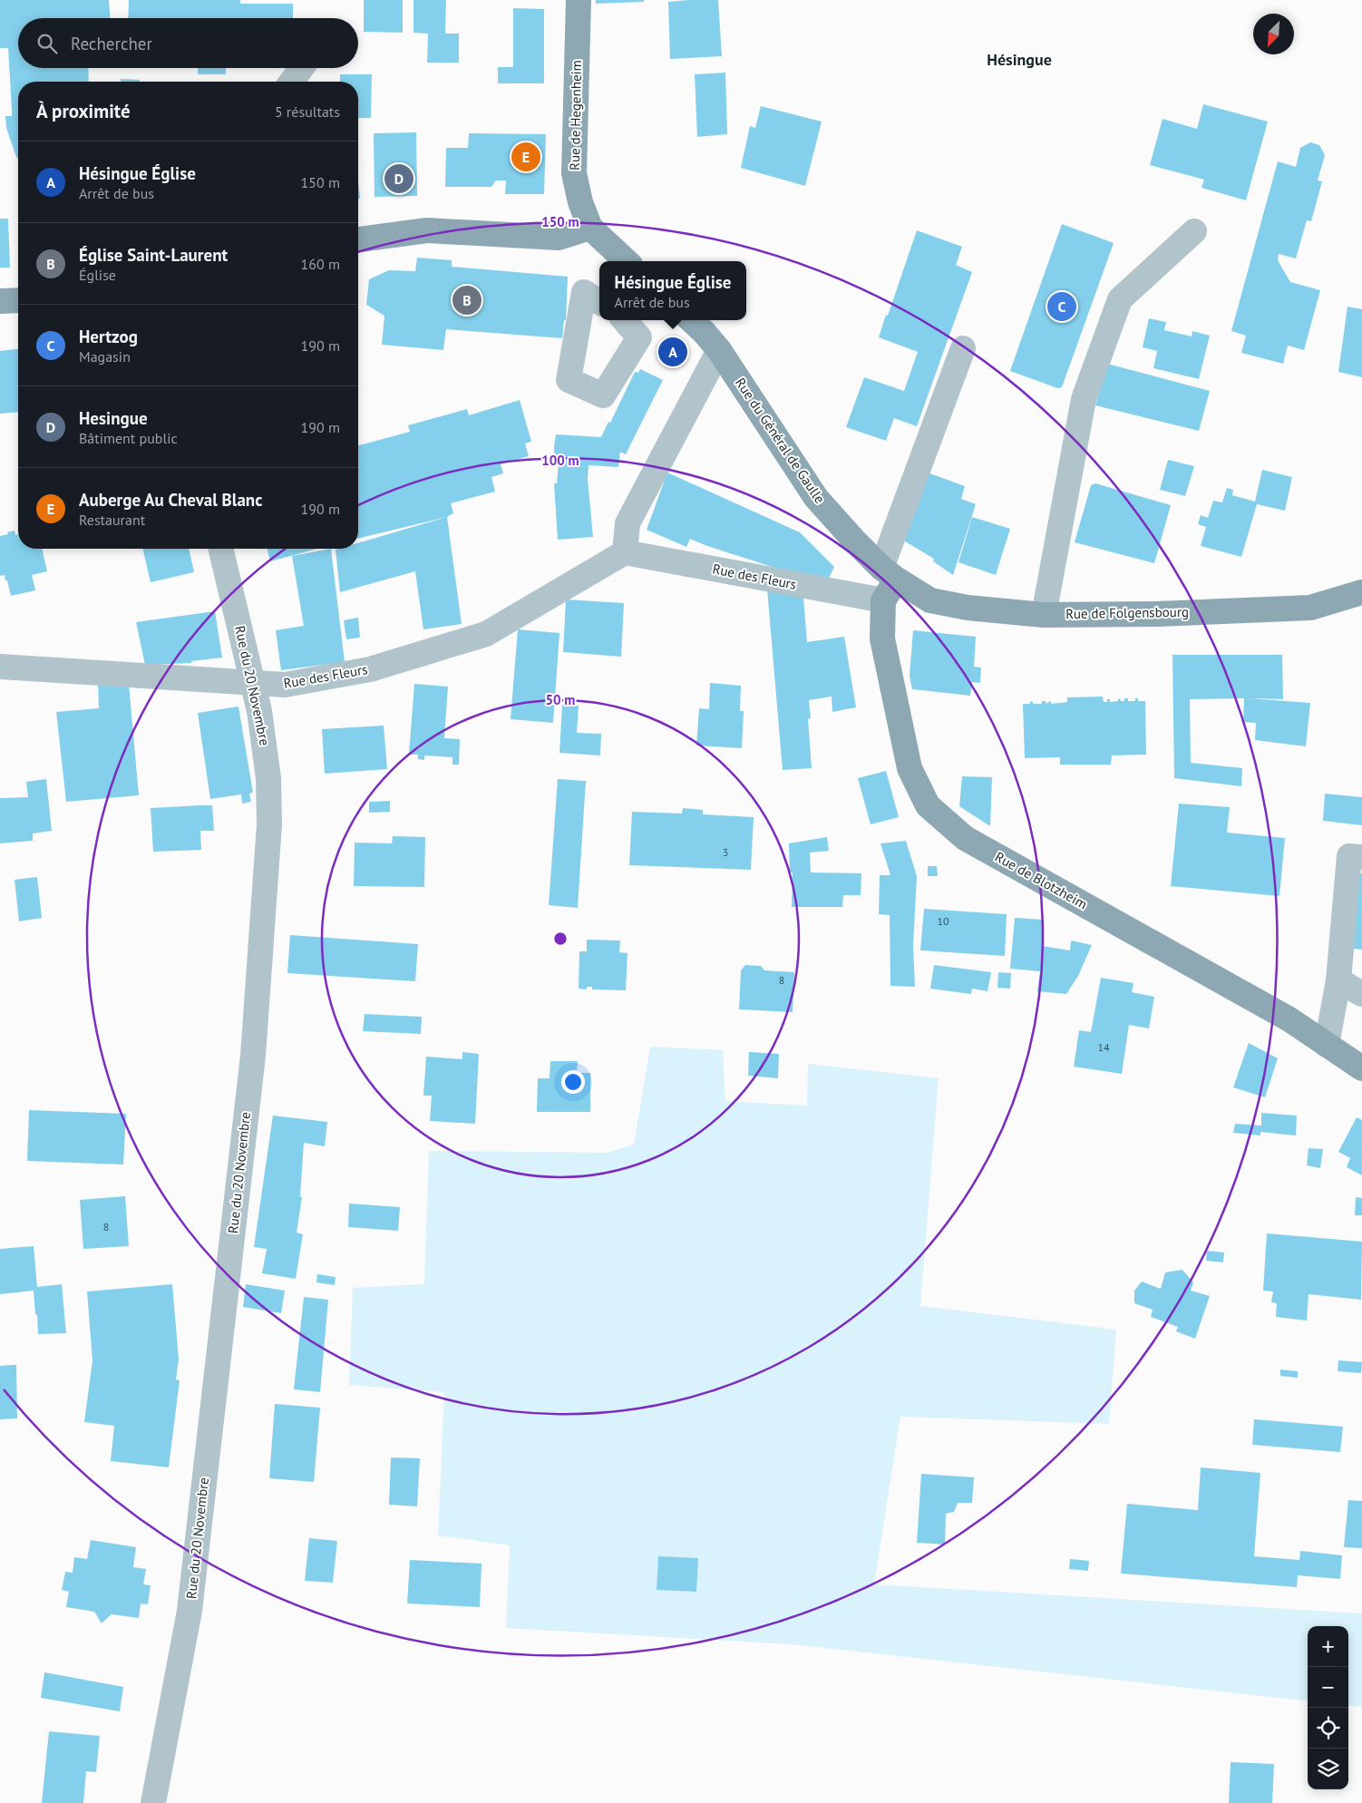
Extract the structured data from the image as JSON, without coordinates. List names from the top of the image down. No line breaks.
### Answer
{"streets":{"main road":["Rue de Hegenheim","Rue du Général de Gaulle","Rue de Folgensbourg","Rue de Blotzheim"],"street":["Rue des Fleurs","Rue du 20 Novembre"]},"crossings":[["Rue du Général de Gaulle","Rue de Folgensbourg"],["Rue des Fleurs","Rue du 20 Novembre"],["Rue des Fleurs","Rue de Blotzheim"]],"districts":["Hésingue"],"house_numbers":["3","10","8","14","8"],"north":"bottom left","page":{"search":"Rechercher","heading":["À proximité","5 résultats"],"pins":["E","D","B","C","A"],"list":[{"mark":"A","name":"Hésingue Église","note":"Arrêt de bus","value":"150 m"},{"mark":"B","name":"Église Saint-Laurent","note":"Église","value":"160 m"},{"mark":"C","name":"Hertzog","note":"Magasin","value":"190 m"},{"mark":"D","name":"Hesingue","note":"Bâtiment public","value":"190 m"},{"mark":"E","name":"Auberge Au Cheval Blanc","note":"Restaurant","value":"190 m"}],"popup":["Hésingue Église","Arrêt de bus"],"map_buttons":["+","−"]},"rings":["150 m","100 m","50 m"]}
